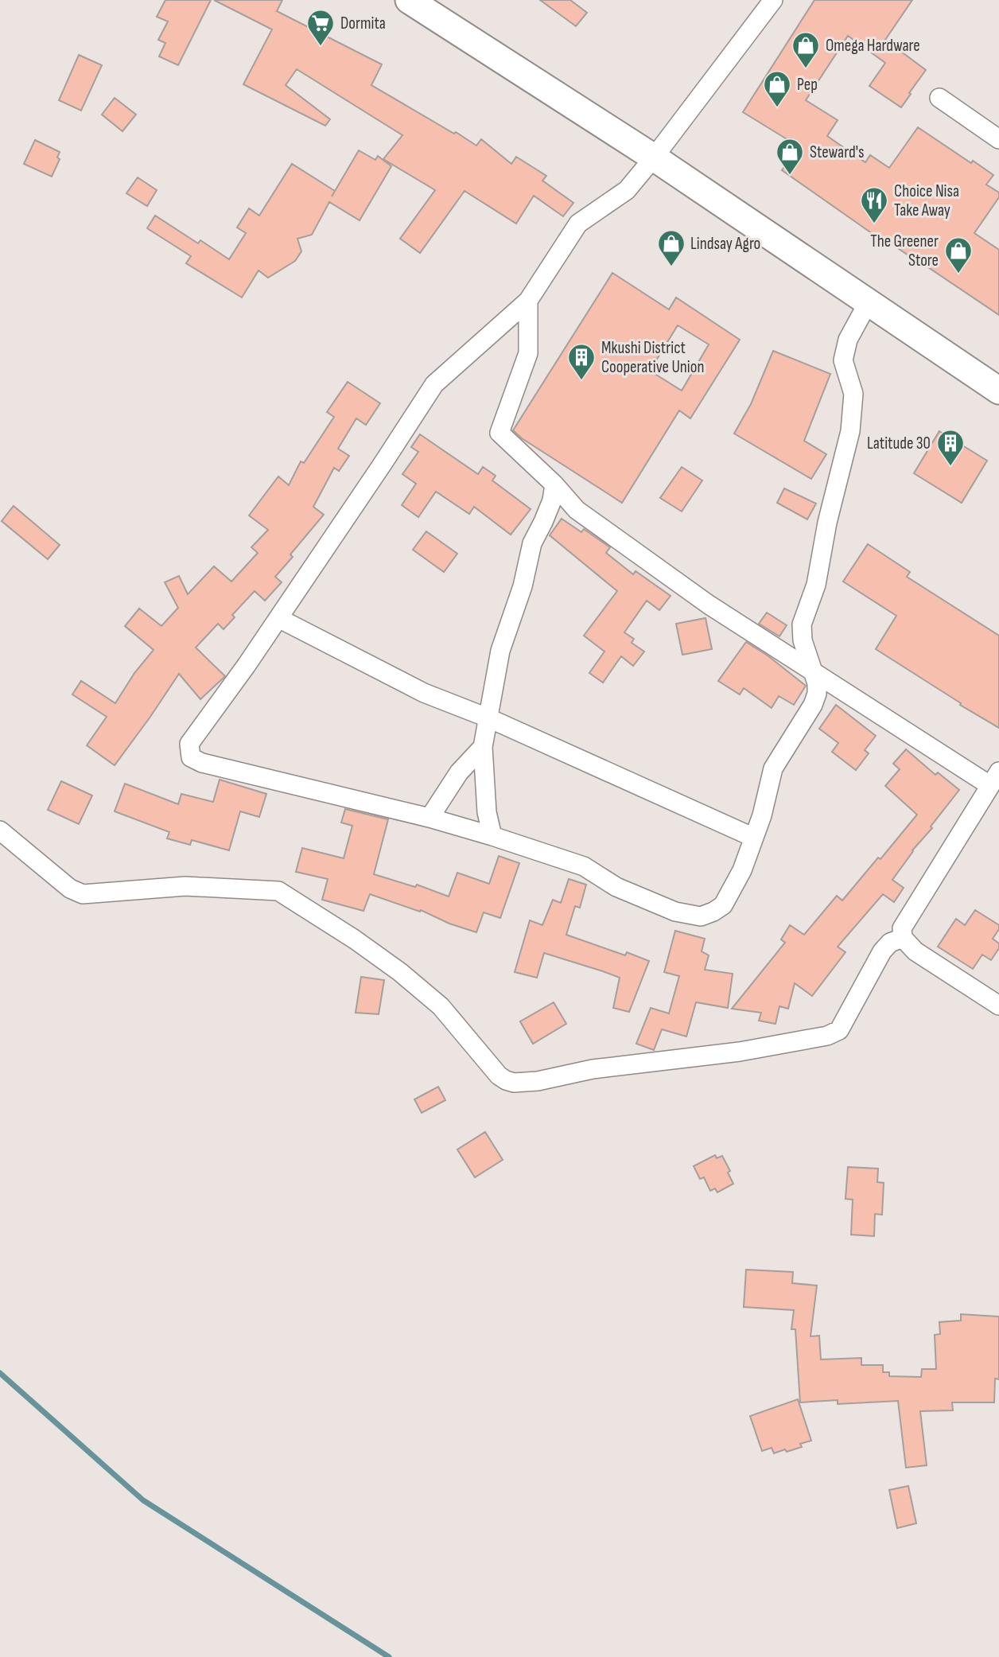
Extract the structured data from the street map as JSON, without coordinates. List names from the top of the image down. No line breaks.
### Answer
{"places":{"supermarket":["Dormita"],"shop":["Omega Hardware","Pep","Steward's","Lindsay Agro","The Greener Store"],"restaurant":["Choice Nisa Take Away"],"building":["Mkushi District Cooperative Union","Latitude 30"]}}
